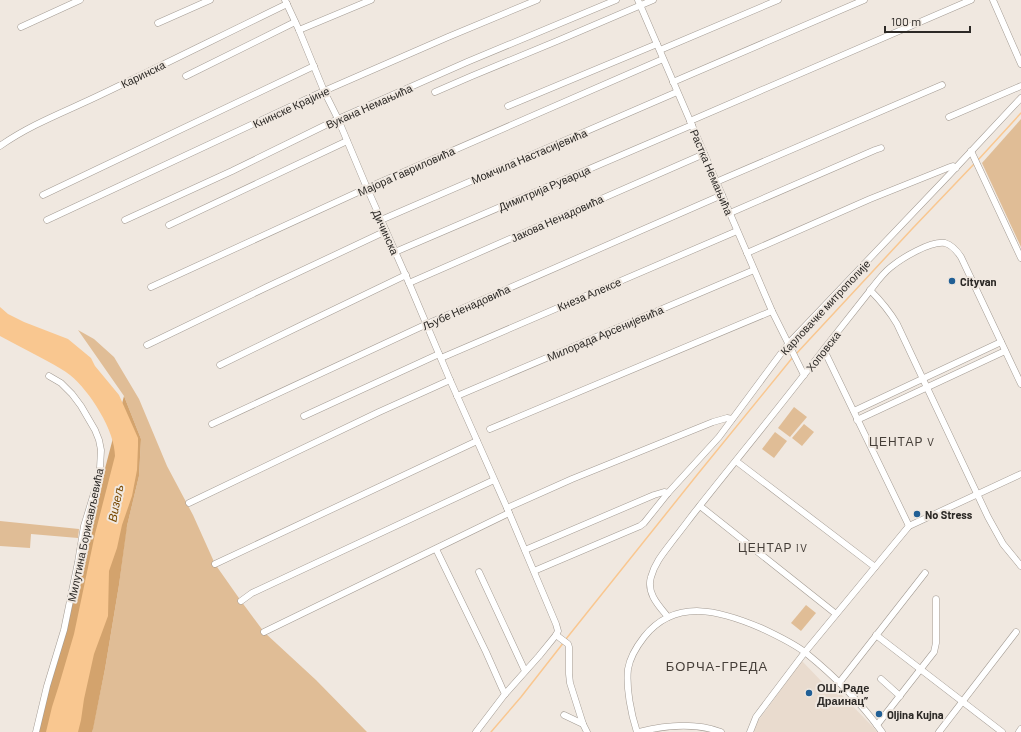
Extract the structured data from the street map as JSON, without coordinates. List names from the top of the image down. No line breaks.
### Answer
{"streets":{"street":["Каринска","Вукана Немањића","Книнске Крајине","Момчила Настасијевића","Мајора Гавриловића","Растка Немањића","Димитрија Руварца","Јакова Ненадовића","Дичинска","Кнеза Алексе","Љубе Ненадовића","Карловачке митрополије","Милорада Арсенијевића","Хоповска","Милутина Борисављевића"]},"crossings":[["Каринска","Дичинска"],["Вукана Немањића","Дичинска"],["Книнске Крајине","Дичинска"],["Момчила Настасијевића","Растка Немањића"],["Момчила Настасијевића","Дичинска"],["Мајора Гавриловића","Растка Немањића"],["Мајора Гавриловића","Дичинска"],["Растка Немањића","Димитрија Руварца"],["Растка Немањића","Јакова Ненадовића"],["Растка Немањића","Кнеза Алексе"],["Растка Немањића","Љубе Ненадовића"],["Растка Немањића","Карловачке митрополије"],["Растка Немањића","Милорада Арсенијевића"],["Растка Немањића","Хоповска"],["Димитрија Руварца","Дичинска"],["Јакова Ненадовића","Дичинска"],["Дичинска","Кнеза Алексе"],["Дичинска","Љубе Ненадовића"],["Дичинска","Карловачке митрополије"],["Дичинска","Милорада Арсенијевића"]],"districts":["ЦЕНТАР V","ЦЕНТАР IV","БОРЧА-ГРЕДА"],"water":["Визељ"],"places":["Cityvan","No Stress","ОШ „Раде Драинац”","Oljina Kujna"],"scale_bar":"100 m"}
